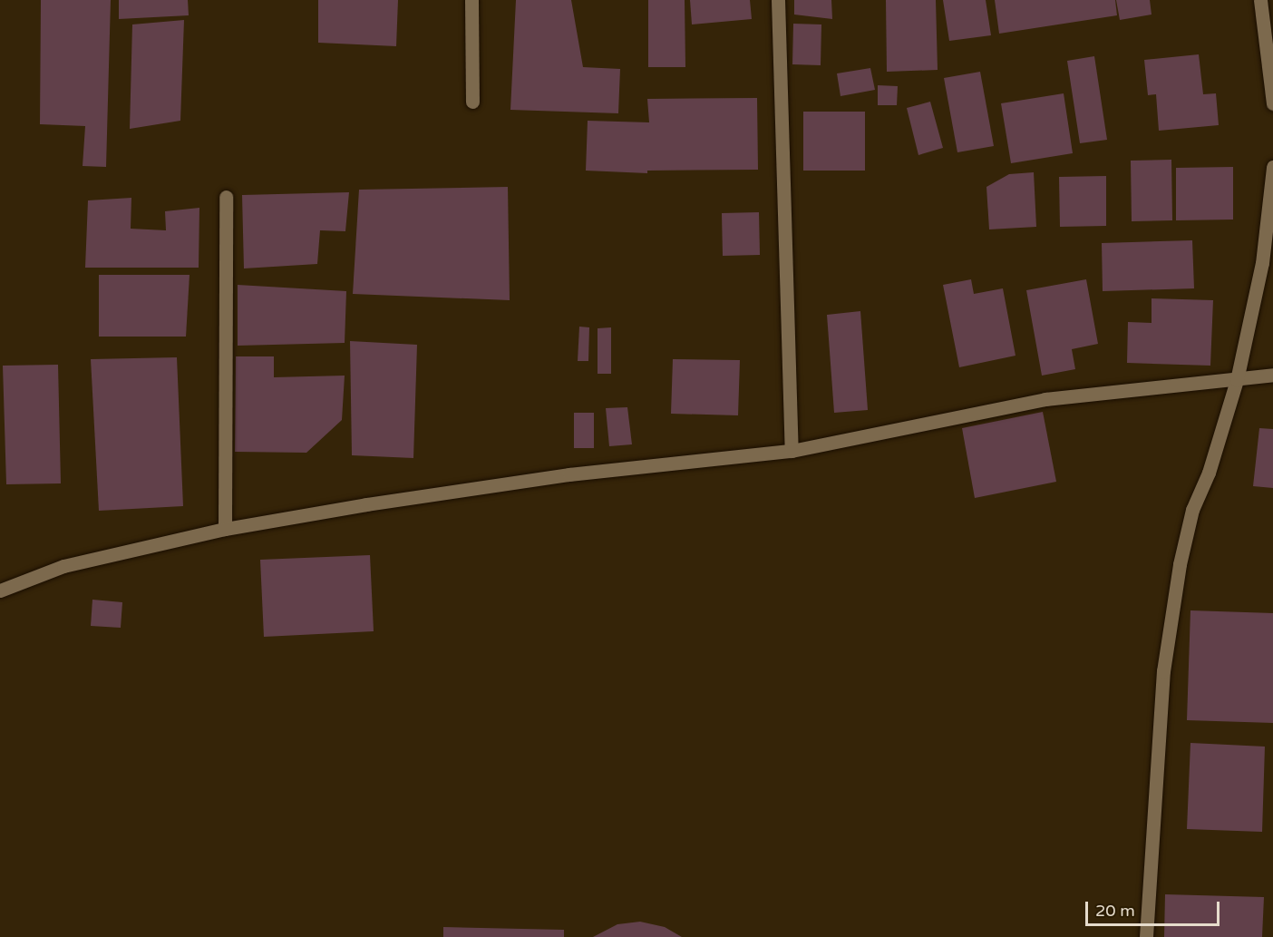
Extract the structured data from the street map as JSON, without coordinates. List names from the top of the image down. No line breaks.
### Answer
{"scale_bar":"20 m"}
